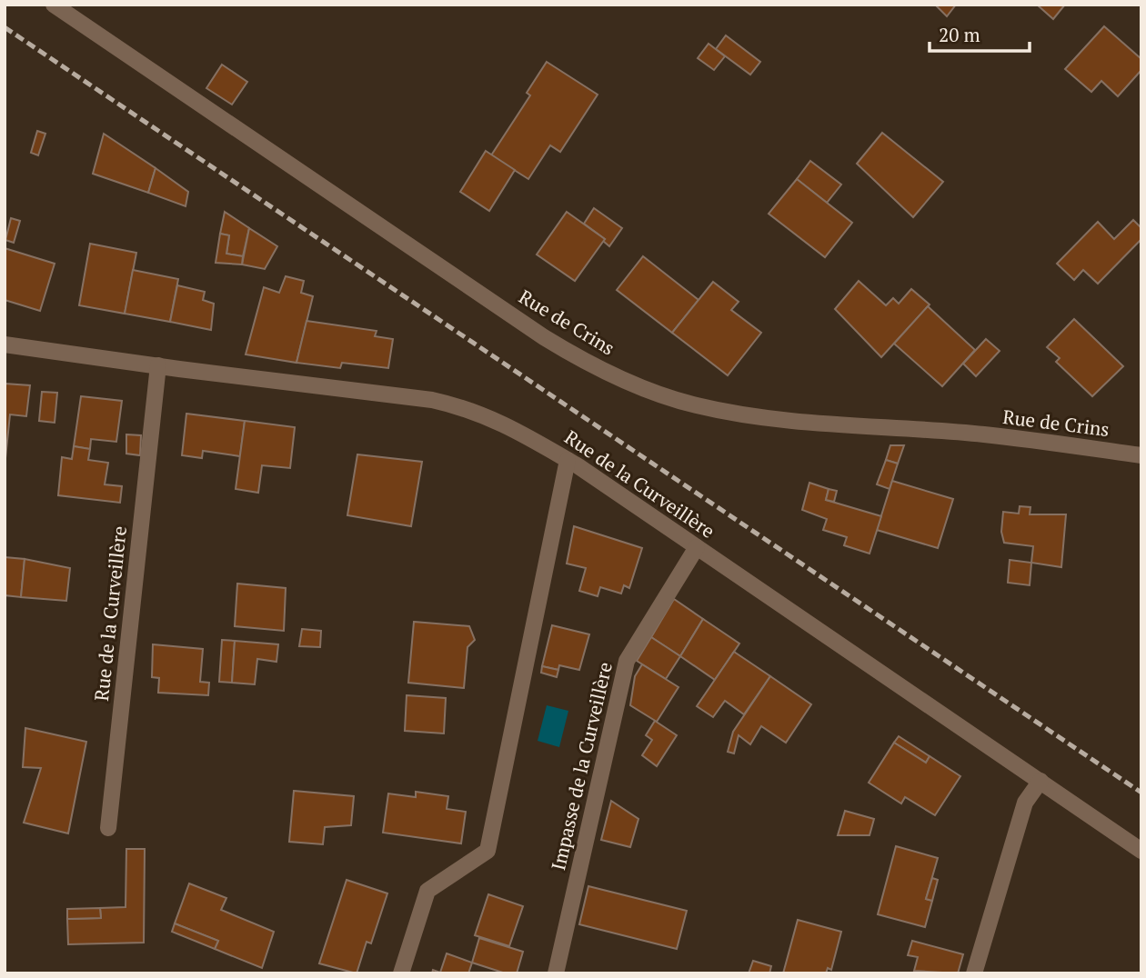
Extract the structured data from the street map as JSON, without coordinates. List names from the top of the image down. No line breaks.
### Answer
{"streets":{"street":["Rue de Crins","Rue de la Curveillère","Impasse de la Curveillère"]},"crossings":[["Rue de la Curveillère","Impasse de la Curveillère"]],"scale_bar":"20 m"}
